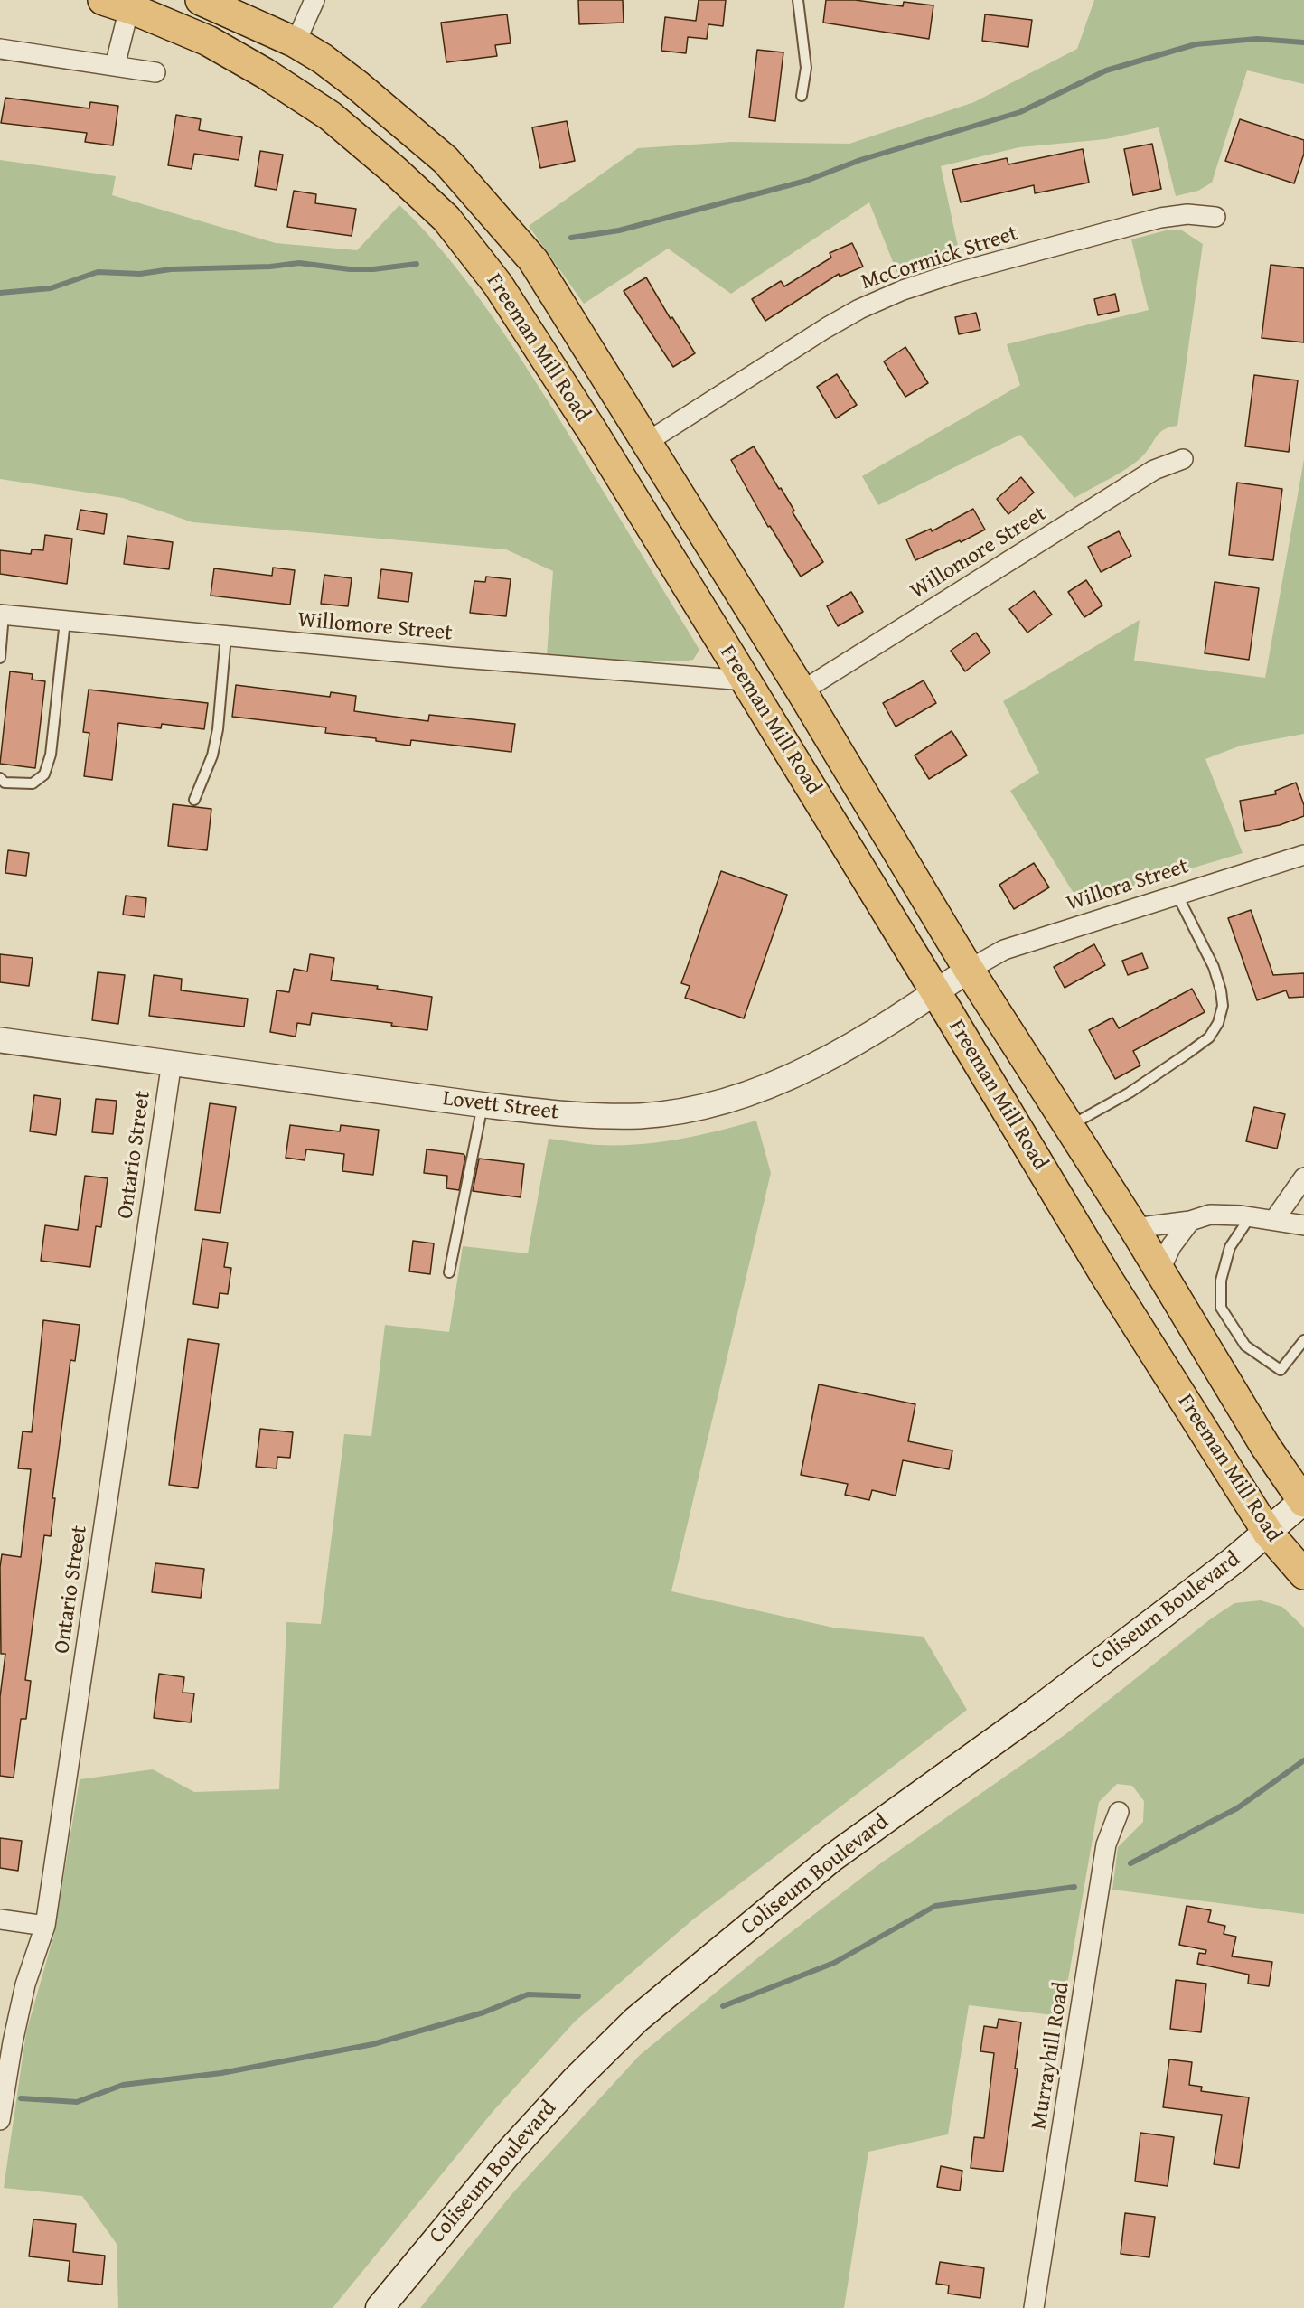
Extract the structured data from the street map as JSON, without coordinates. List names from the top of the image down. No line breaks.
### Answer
{"streets":{"main road":["Freeman Mill Road","Coliseum Boulevard"],"street":["McCormick Street","Willomore Street","Willora Street","Lovett Street","Ontario Street","Murrayhill Road"]},"crossings":[["McCormick Street","Freeman Mill Road"],["Freeman Mill Road","Willomore Street"],["Freeman Mill Road","Willora Street"],["Freeman Mill Road","Lovett Street"],["Freeman Mill Road","Coliseum Boulevard"],["Willora Street","Lovett Street"],["Lovett Street","Ontario Street"]]}
